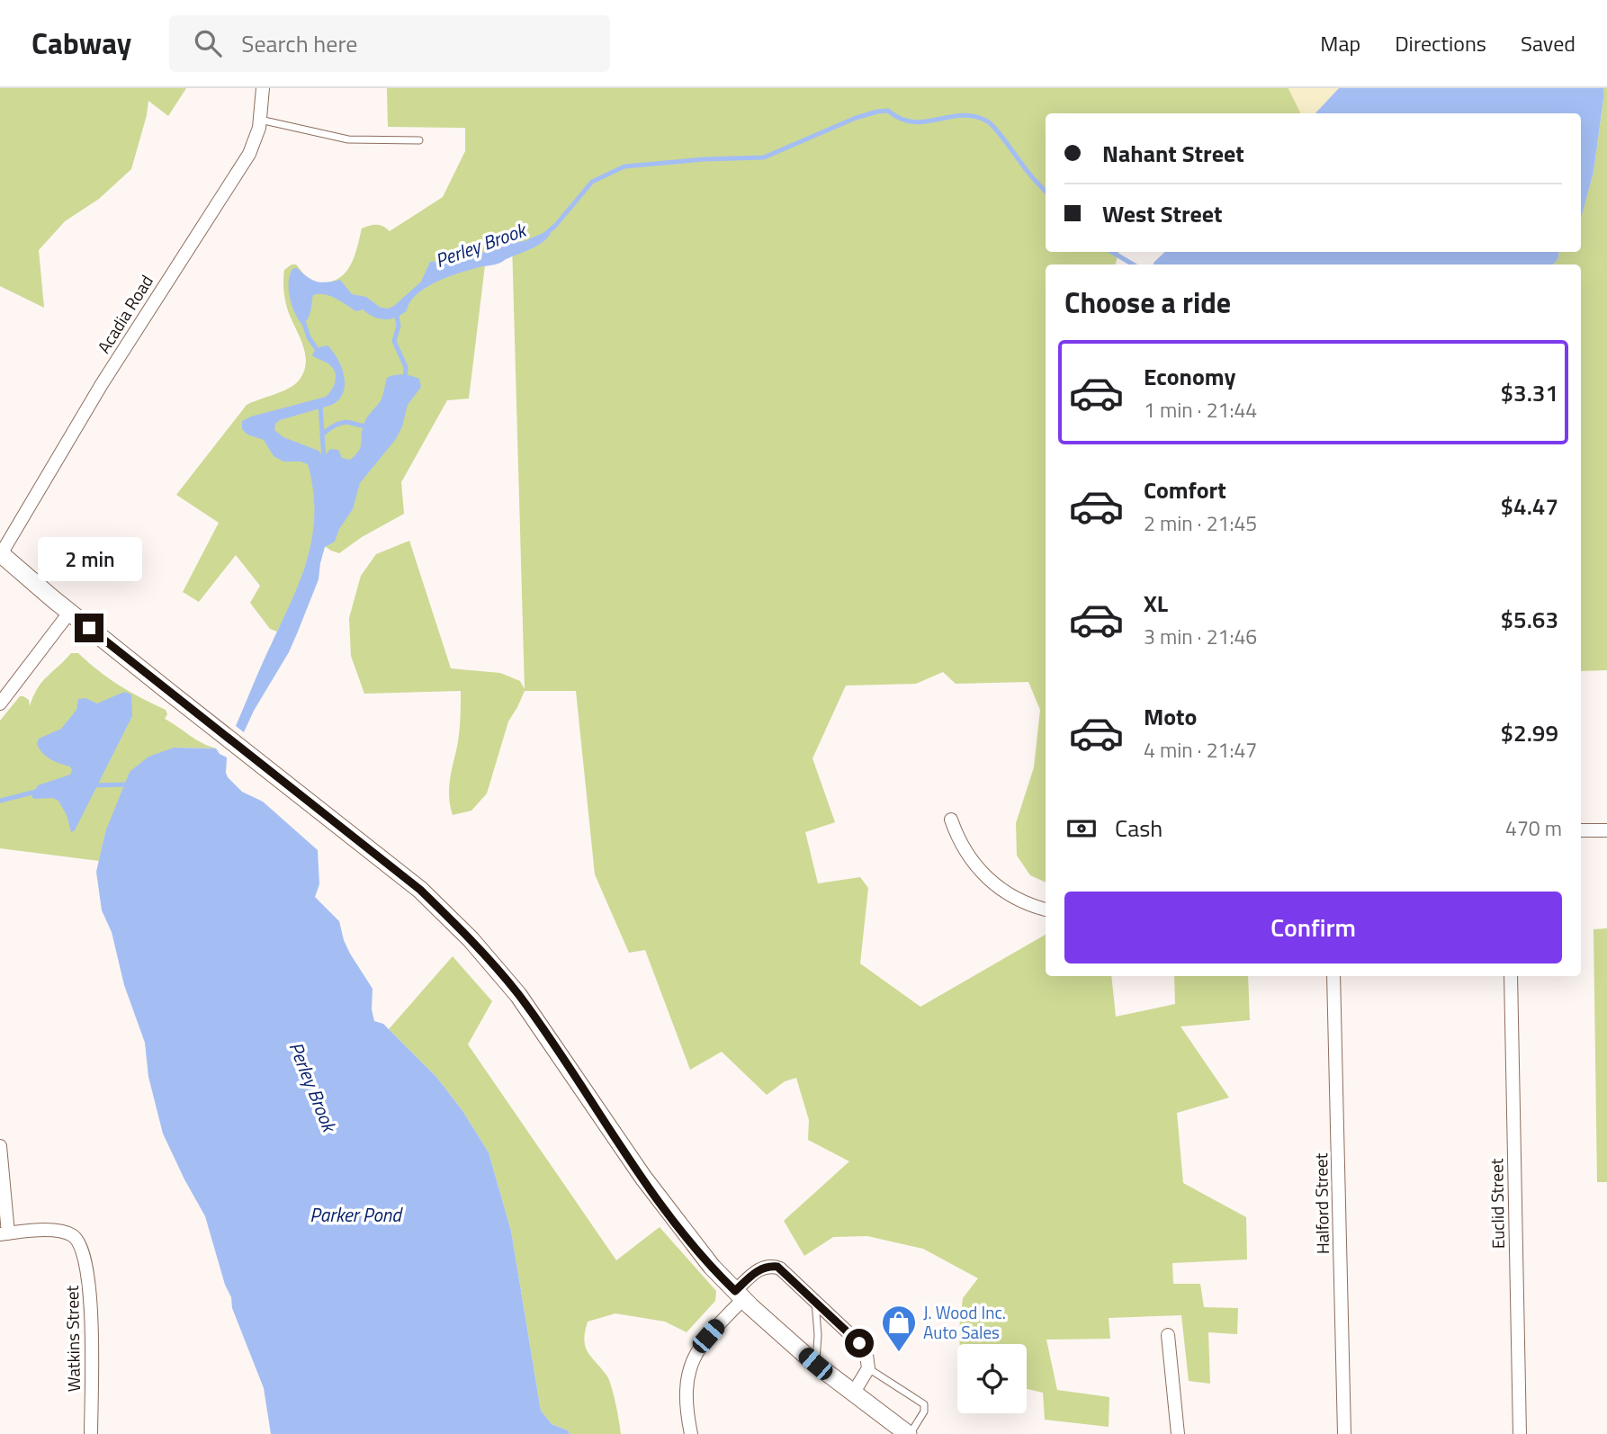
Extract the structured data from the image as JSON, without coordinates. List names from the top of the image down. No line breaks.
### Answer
{"streets":{"street":["Acadia Road","Halford Street","Euclid Street","Watkins Street"]},"water":["Perley Brook","Parker Pond"],"places":{"shop":["J. Wood Inc. Auto Sales"]},"page":{"header":"Cabway","search":"Search here","nav":["Map","Directions","Saved"],"banner":["Nahant Street","West Street"],"heading":"Choose a ride","list":[{"name":"Economy","note":"1 min · 21:44","value":"$3.31"},{"name":"Comfort","note":"2 min · 21:45","value":"$4.47"},{"name":"XL","note":"3 min · 21:46","value":"$5.63"},{"name":"Moto","note":"4 min · 21:47","value":"$2.99"}],"bubble":"2 min","pay":["Cash","470 m"],"buttons":"Confirm"}}
